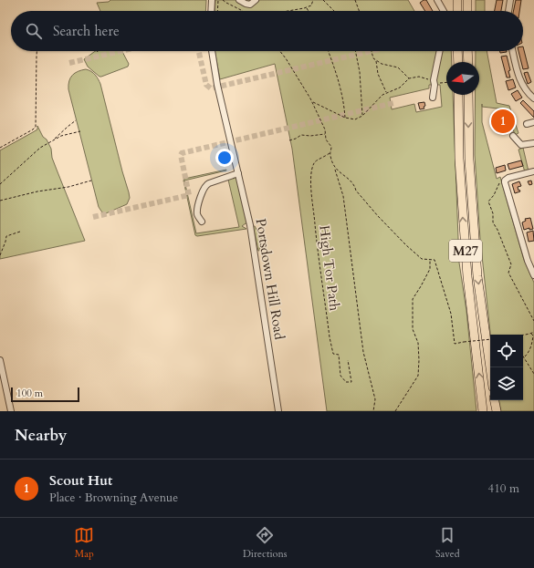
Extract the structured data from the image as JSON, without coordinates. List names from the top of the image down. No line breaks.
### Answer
{"streets":{"highway":["M27"],"street":["Portsdown Hill Road"],"path":["High Tor Path"]},"scale_bar":"100 m","north":"left","page":{"search":"Search here","pins":"1","scale":"100 m","heading":"Nearby","list":[{"mark":"1","name":"Scout Hut","note":"Place · Browning Avenue","value":"410 m"}],"nav":["Map","Directions","Saved"]}}
